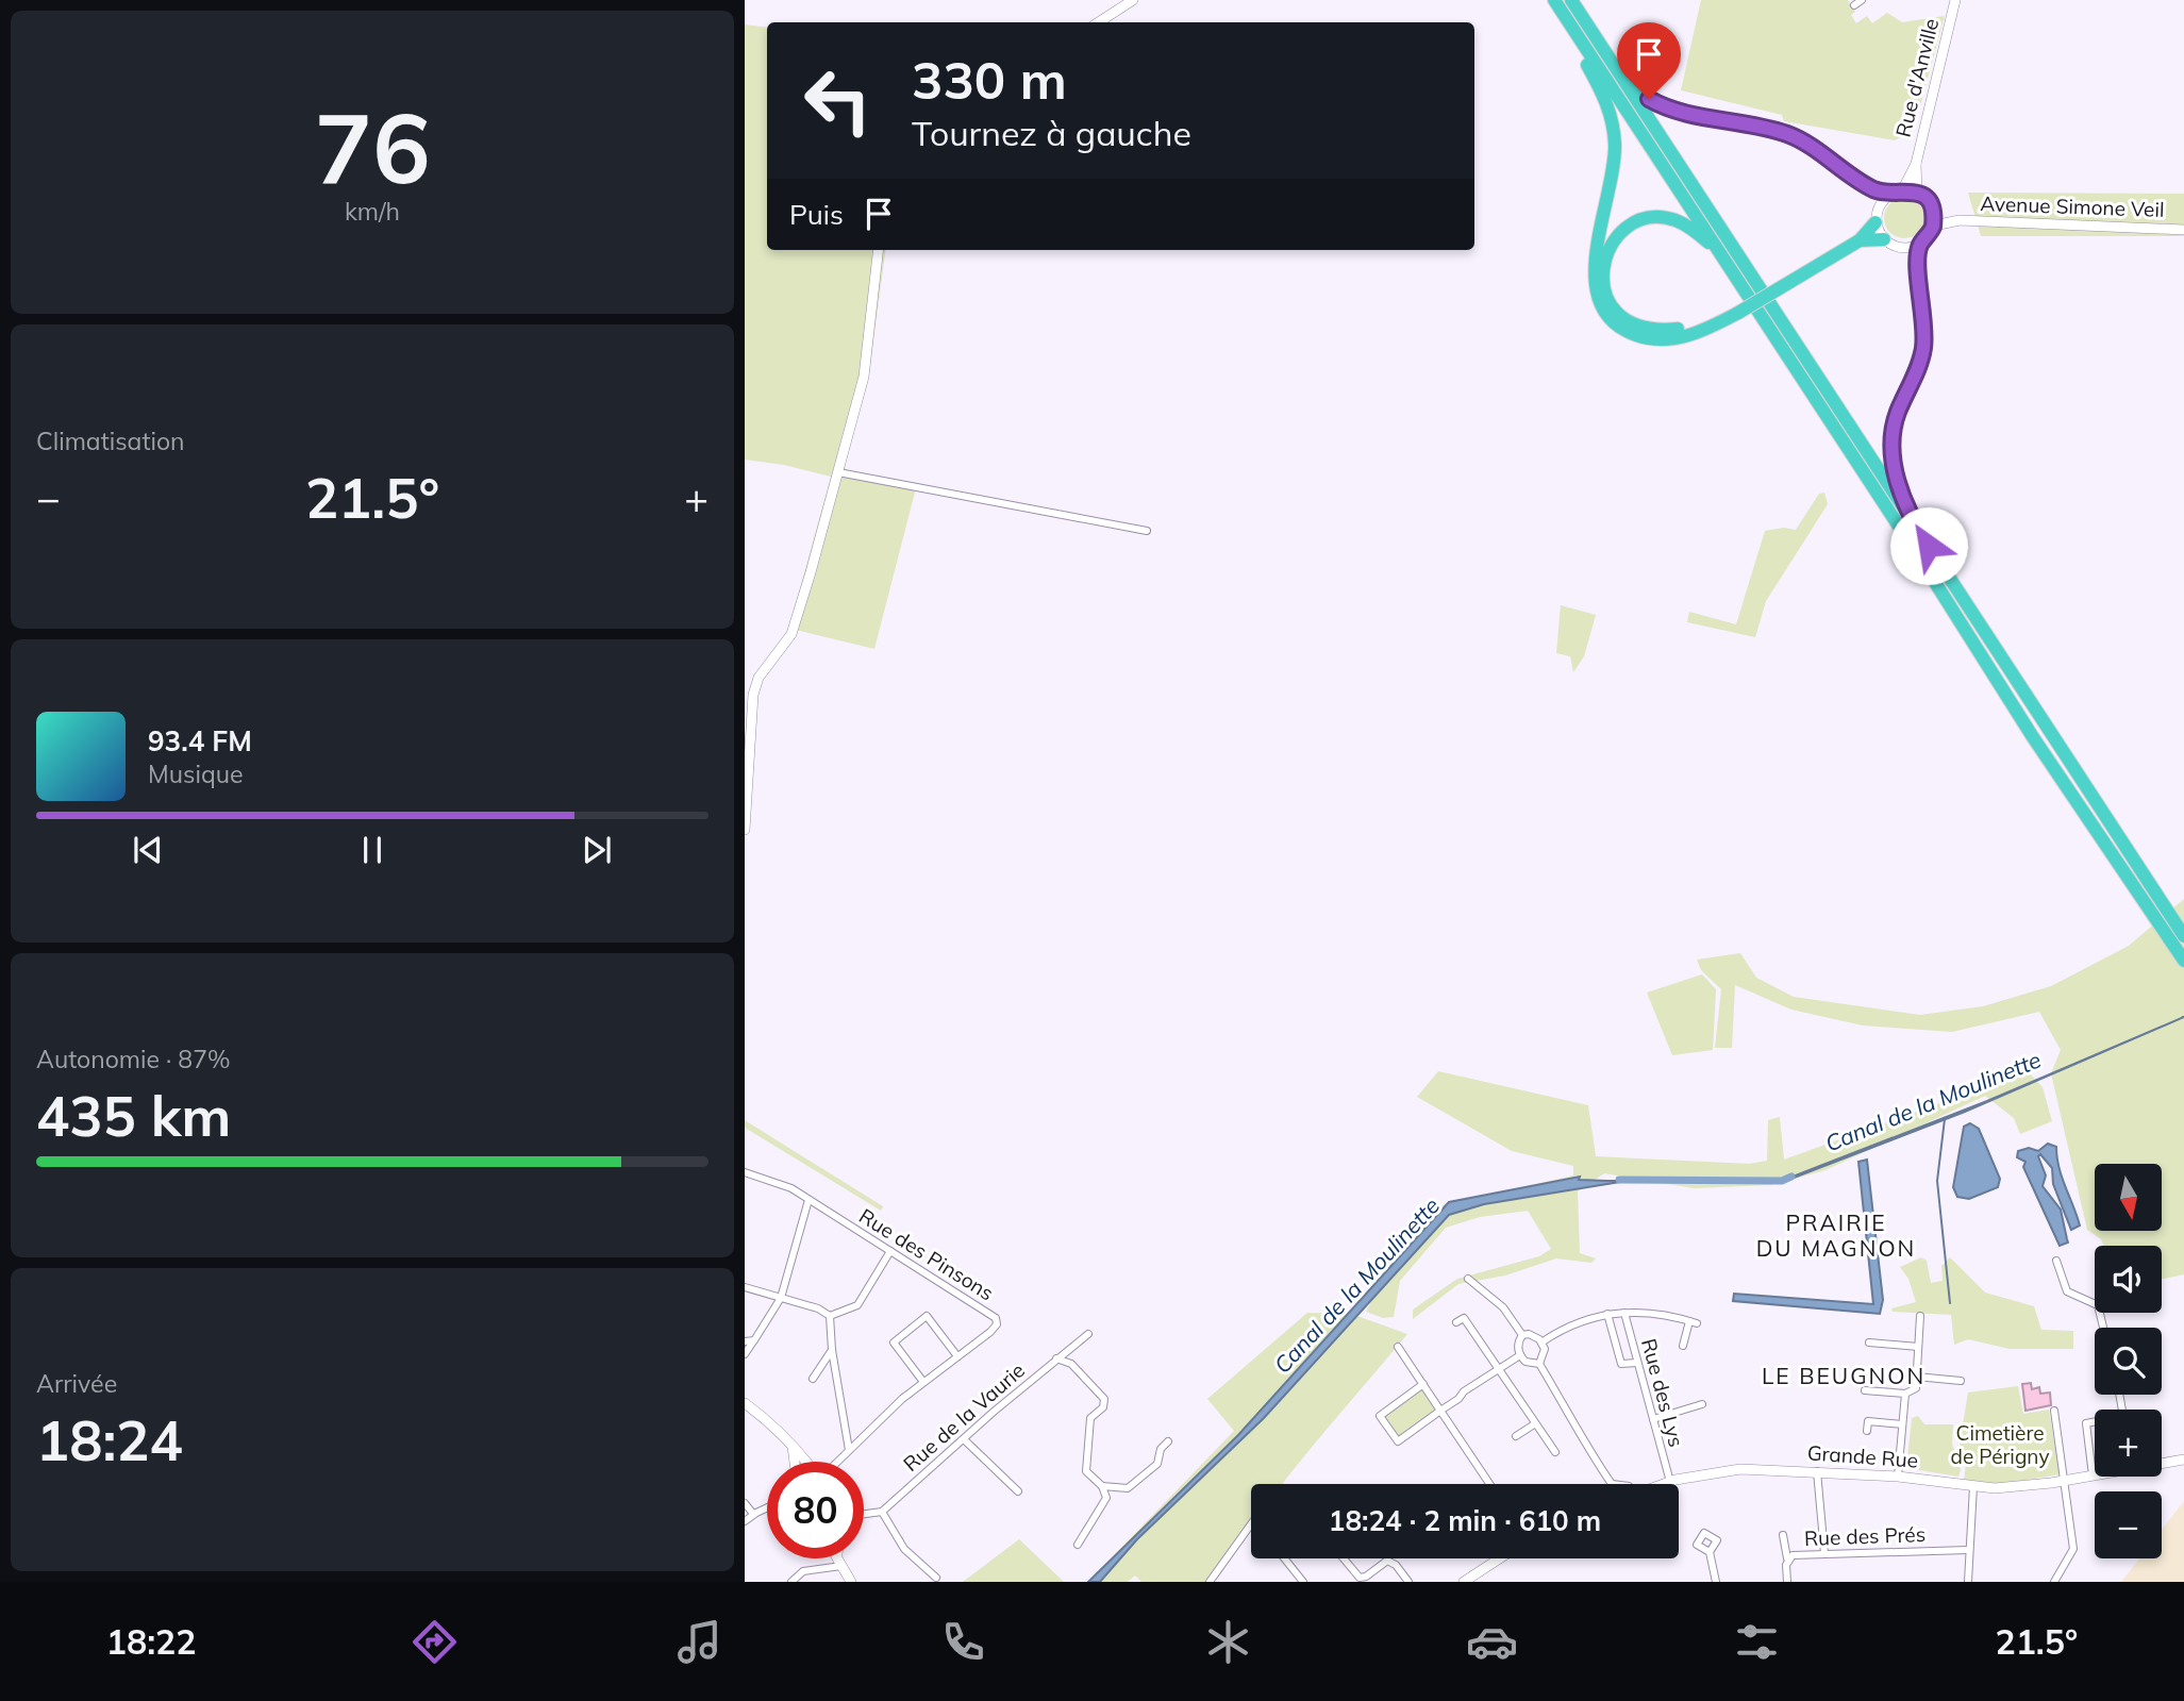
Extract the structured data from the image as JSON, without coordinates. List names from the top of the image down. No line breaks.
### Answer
{"streets":{"street":["Rue d'Anville","Avenue Simone Veil","Rue des Pinsons","Rue des Lys","Rue de la Vaurie","Grande Rue","Rue des Prés"]},"crossings":[["Rue d'Anville","Avenue Simone Veil"],["Rue des Lys","Grande Rue"]],"districts":["PRAIRIE DU MAGNON","LE BEUGNON"],"water":["Canal de la Moulinette"],"parks":["Cimetière de Périgny"],"north":"bottom","page":{"tile":[["76","km/h"],"Climatisation",["Autonomie · 87%","435 km"],["Arrivée","18:24"]],"turn":["330 m","Tournez à gauche"],"then":"Puis","heat":["−","21.5°","+"],"song":["93.4 FM","Musique"],"map_buttons":["+","−"],"limit":"80","trip":"18:24 · 2 min · 610 m","tabs":["18:22","21.5°"]}}
